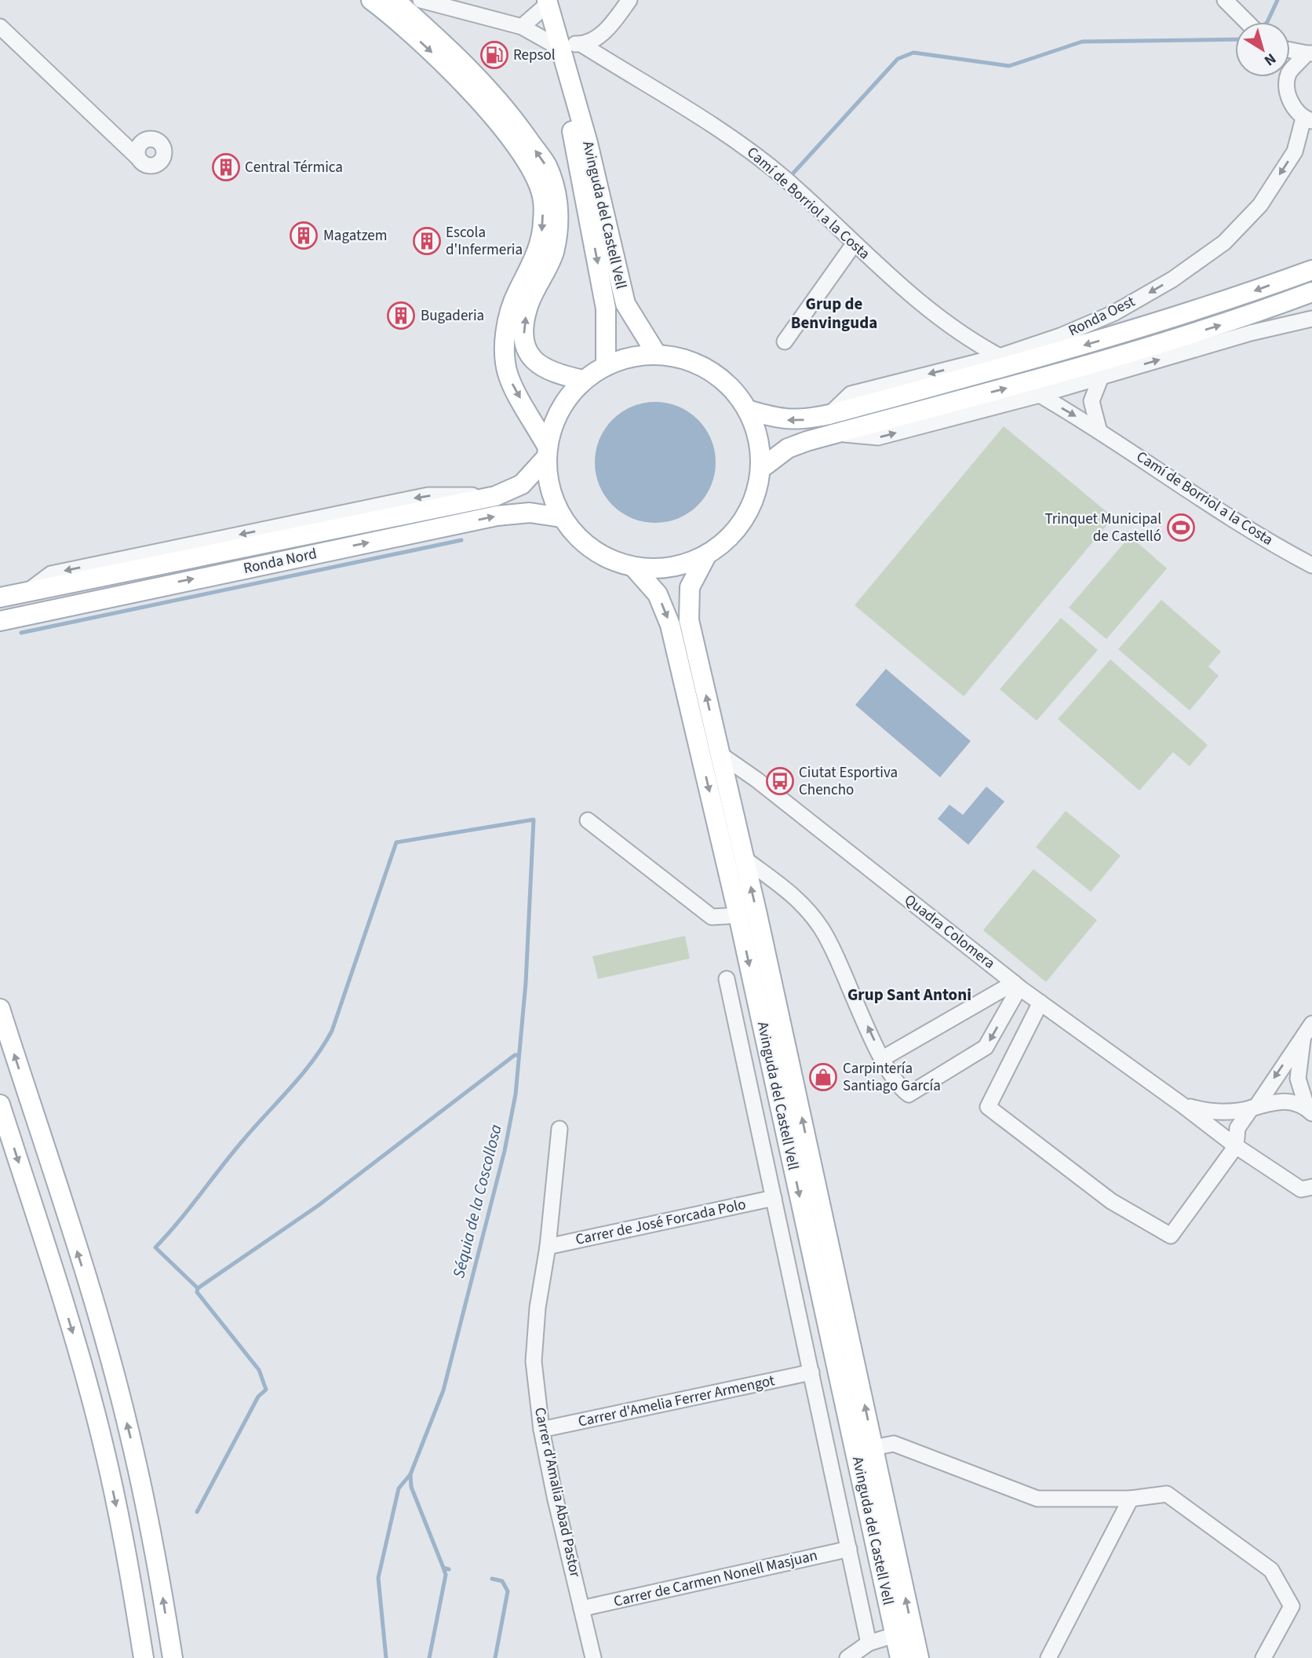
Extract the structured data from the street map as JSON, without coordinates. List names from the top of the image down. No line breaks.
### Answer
{"streets":{"main road":["Avinguda del Castell Vell","Ronda Oest","Ronda Nord"],"street":["Camí de Borriol a la Costa","Quadra Colomera","Carrer de José Forcada Polo","Carrer d'Amelia Ferrer Armengot","Carrer d'Amalia Abad Pastor","Carrer de Carmen Nonell Masjuan"]},"crossings":[["Camí de Borriol a la Costa","Ronda Oest"],["Avinguda del Castell Vell","Quadra Colomera"],["Avinguda del Castell Vell","Carrer de José Forcada Polo"],["Avinguda del Castell Vell","Carrer d'Amelia Ferrer Armengot"],["Avinguda del Castell Vell","Carrer de Carmen Nonell Masjuan"],["Carrer de José Forcada Polo","Carrer d'Amalia Abad Pastor"],["Carrer d'Amelia Ferrer Armengot","Carrer d'Amalia Abad Pastor"],["Carrer d'Amalia Abad Pastor","Carrer de Carmen Nonell Masjuan"]],"districts":["Grup de Benvinguda","Grup Sant Antoni"],"water":["Séquia de la Coscollosa"],"places":{"fuel station":["Repsol"],"building":["Central Térmica","Magatzem","Escola d'Infermeria","Bugaderia"],"sports":["Trinquet Municipal de Castelló"],"bus stop":["Ciutat Esportiva Chencho"],"shop":["Carpintería Santiago García"]},"north":"bottom right"}
